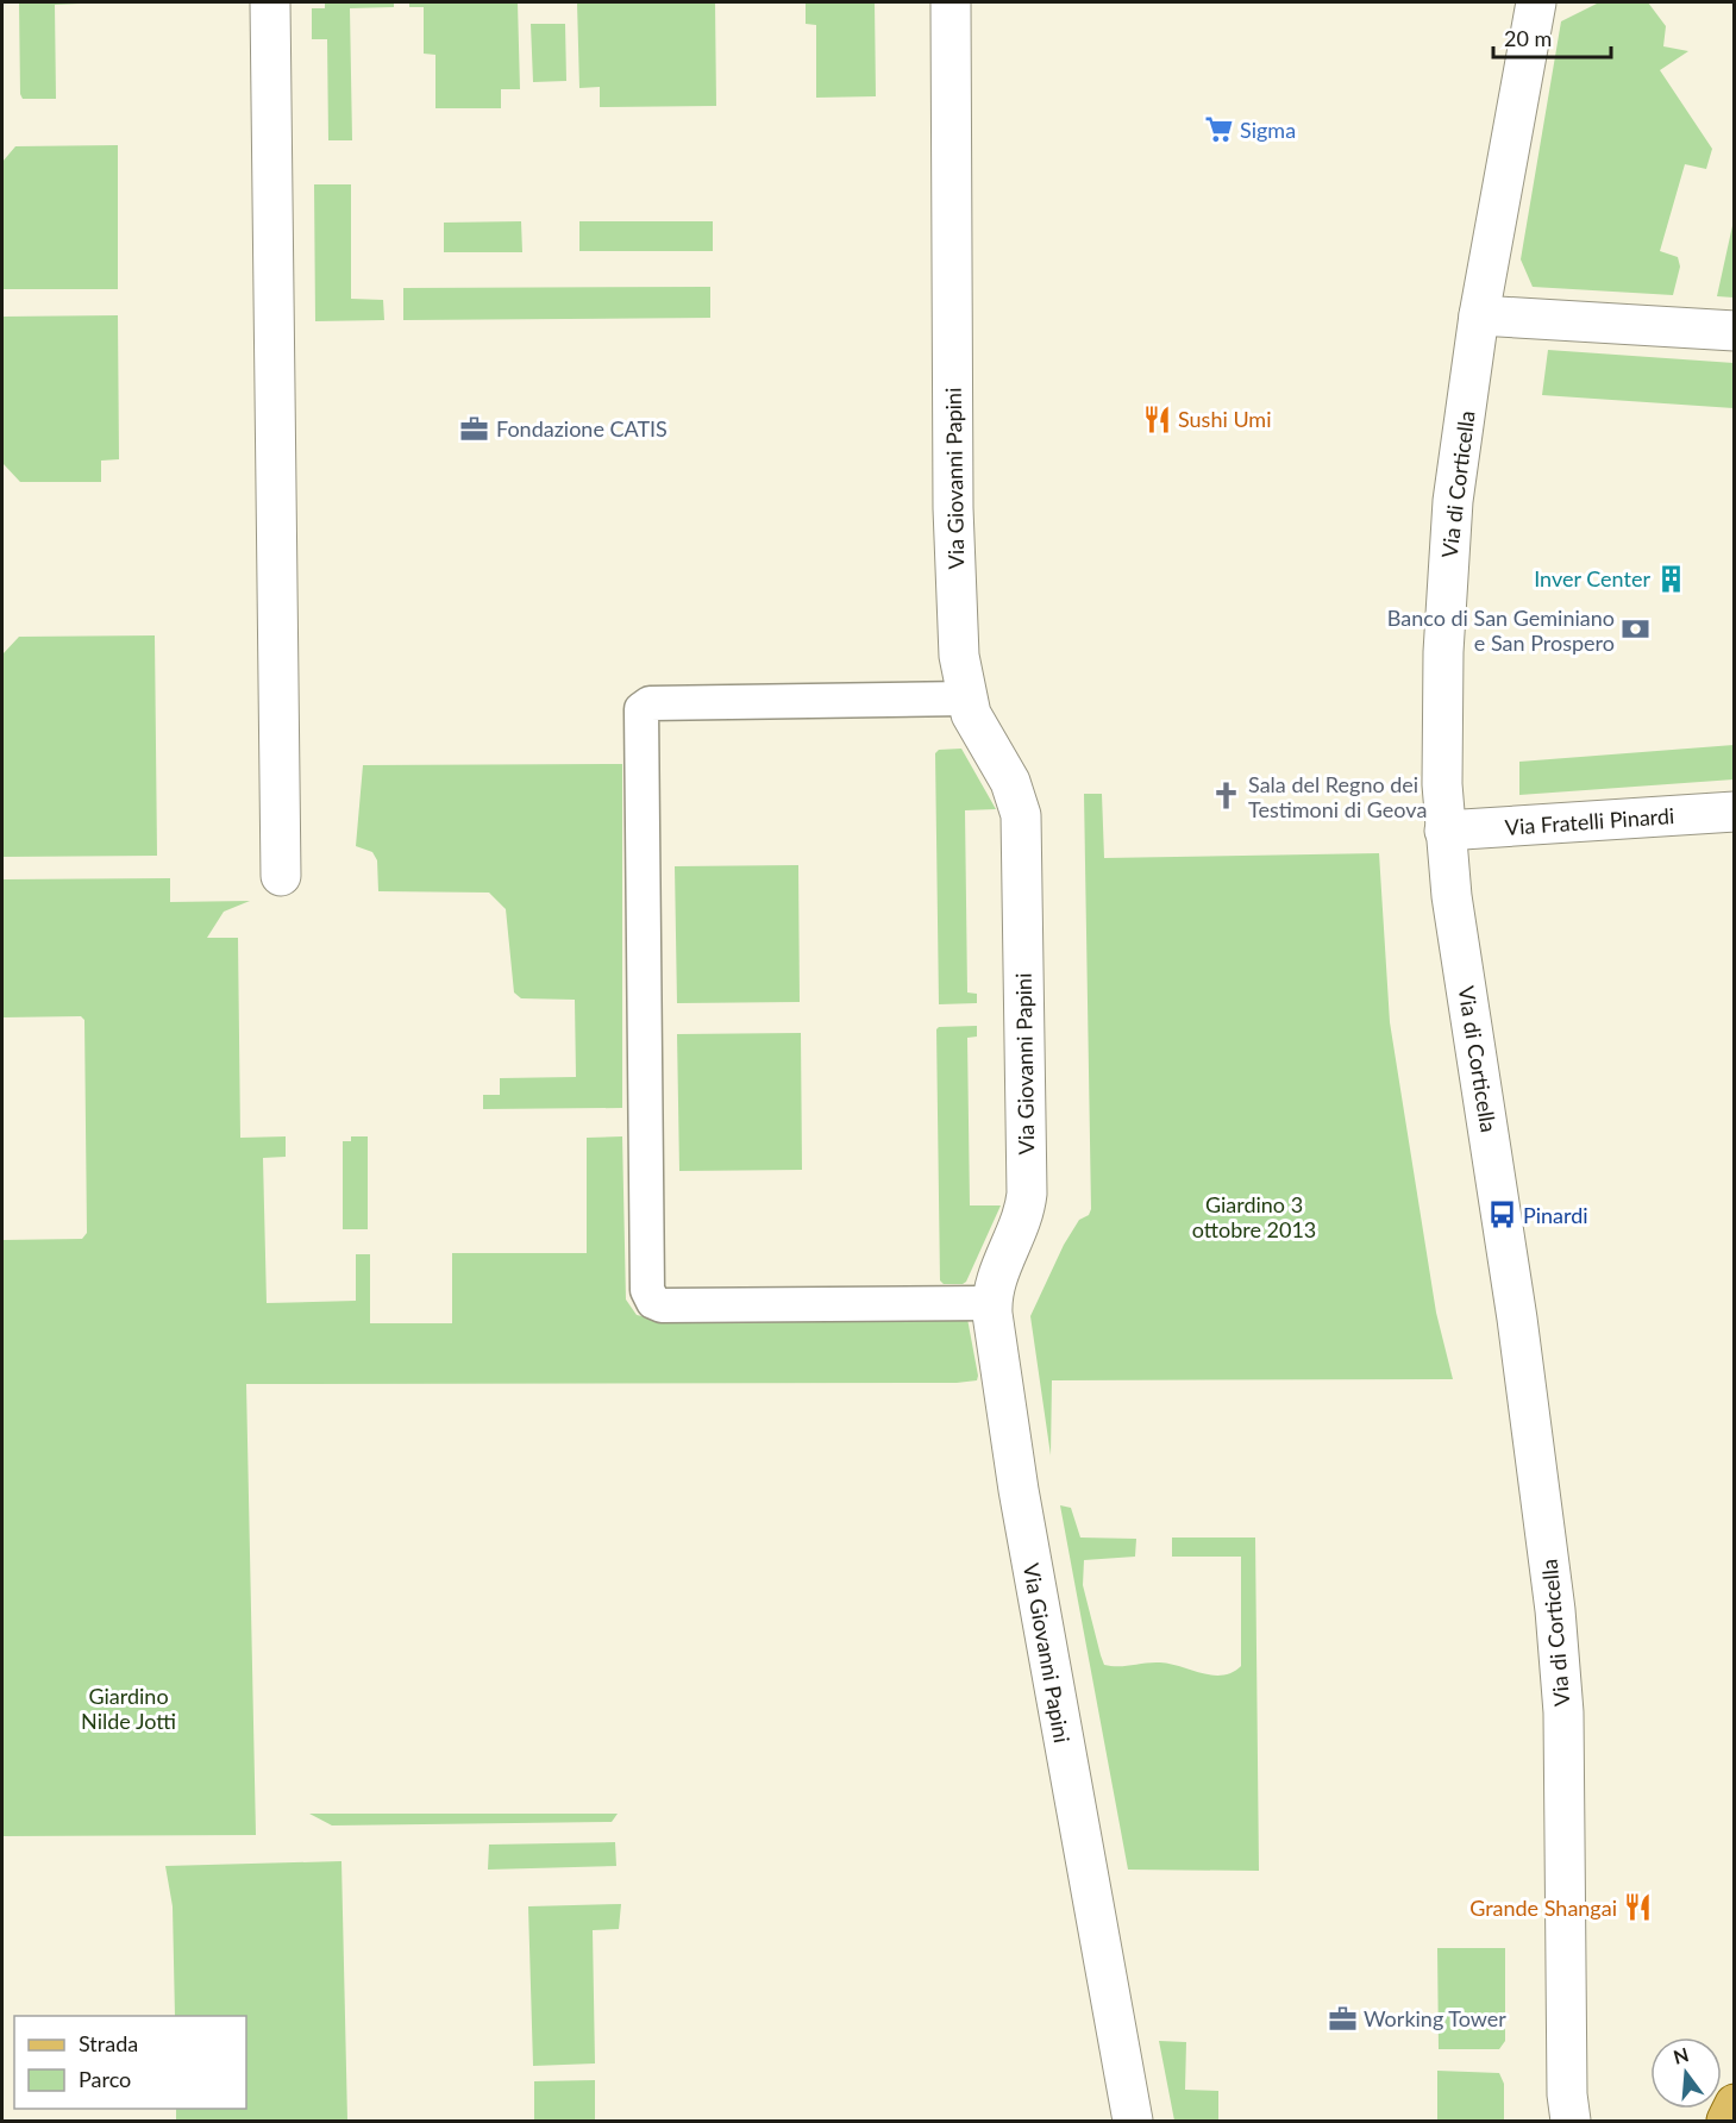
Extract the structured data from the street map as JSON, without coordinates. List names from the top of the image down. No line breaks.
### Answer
{"streets":{"street":["Via Giovanni Papini","Via di Corticella","Via Fratelli Pinardi"]},"crossings":[["Via di Corticella","Via Fratelli Pinardi"]],"parks":["Giardino 3 ottobre 2013","Giardino Nilde Jotti"],"places":{"supermarket":["Sigma"],"restaurant":["Sushi Umi","Grande Shangai"],"office":["Fondazione CATIS","Working Tower"],"building":["Inver Center"],"bank":["Banco di San Geminiano e San Prospero"],"church":["Sala del Regno dei Testimoni di Geova"],"bus stop":["Pinardi"]},"legend":["Strada","Parco"],"scale_bar":"20 m","north":"top"}
